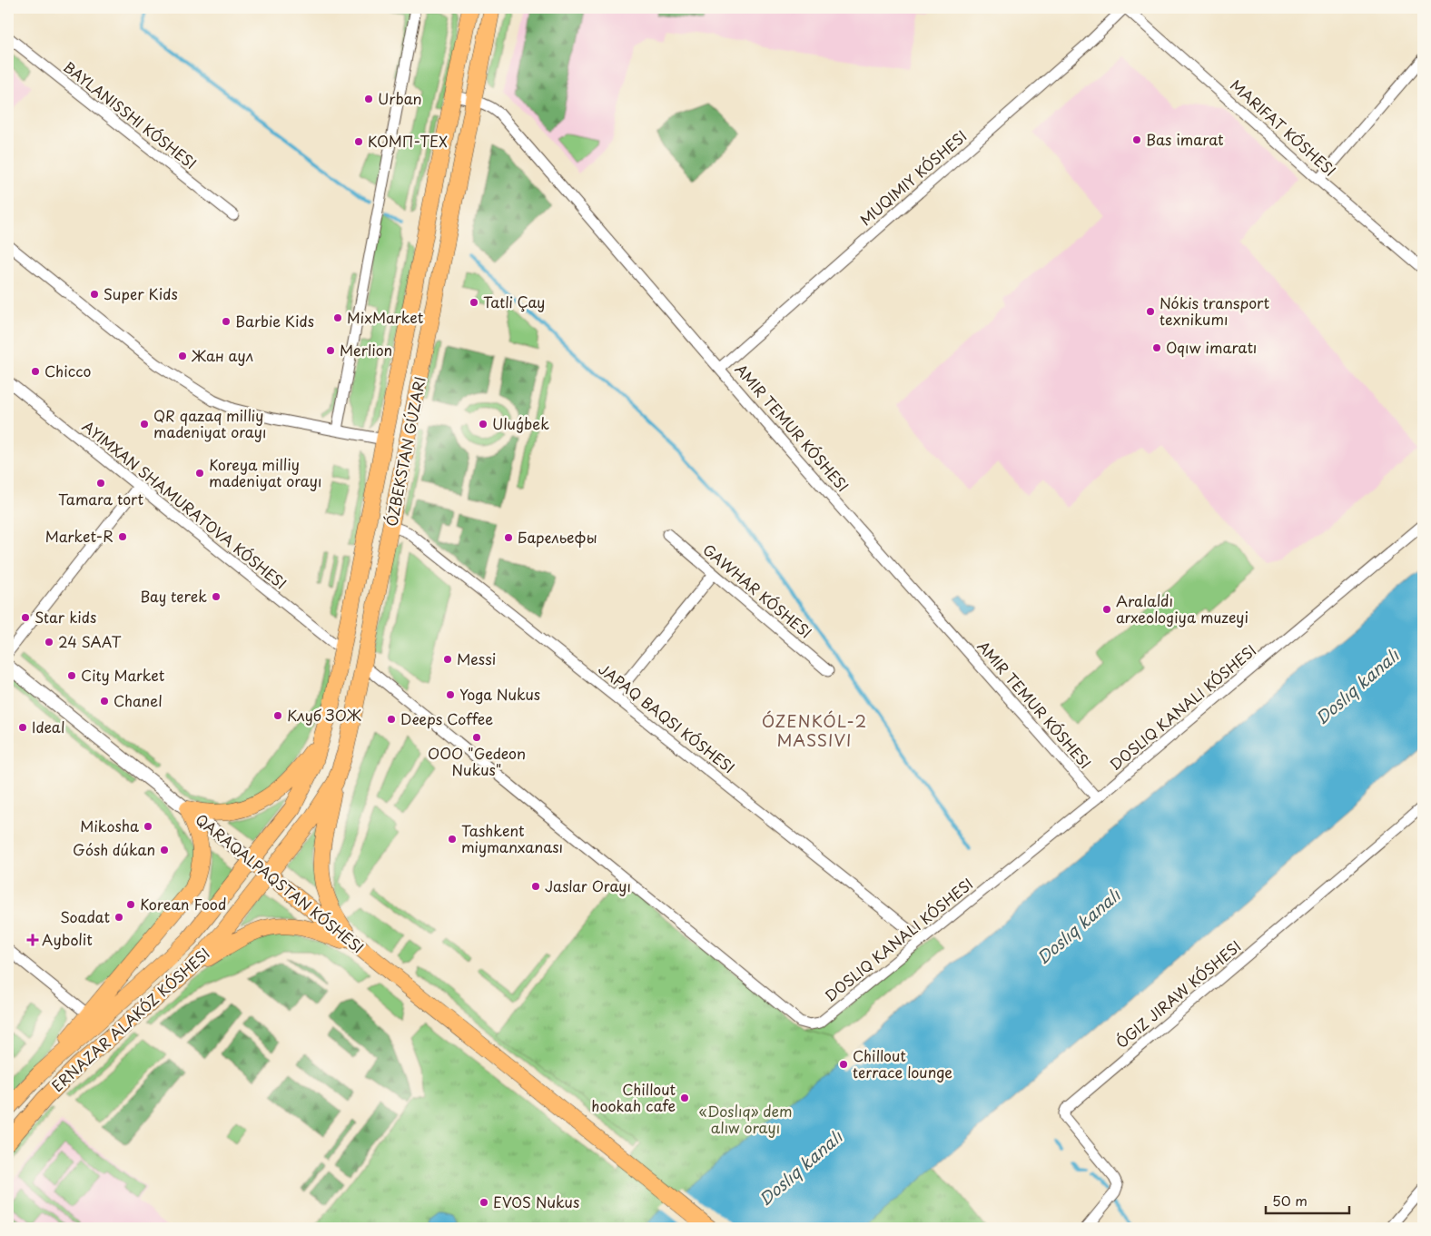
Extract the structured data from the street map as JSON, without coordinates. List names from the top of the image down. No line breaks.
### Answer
{"streets":{"main road":["QARAQALPAQSTAN KÓSHESI","ERNAZAR ALAKÓZ KÓSHESI"],"street":["MARIFAT KÓSHESI","MUQIMIY KÓSHESI","AMIR TEMUR KÓSHESI","GAWHAR KÓSHESI"]},"crossings":[["MARIFAT KÓSHESI","MUQIMIY KÓSHESI"],["MUQIMIY KÓSHESI","AMIR TEMUR KÓSHESI"],["AMIR TEMUR KÓSHESI","ERNAZAR ALAKÓZ KÓSHESI"],["QARAQALPAQSTAN KÓSHESI","ERNAZAR ALAKÓZ KÓSHESI"]],"districts":["ÓZENKÓL-2 MASSIVI"],"water":["Doslıq kanalı"],"parks":["«Doslıq» dem alıw orayı"],"places":{"other":["Urban","Bas imarat","КОМП-ТЕХ","Super Kids","Tatli Çay","Nókis transport texnikumı","MixMarket","Barbie Kids","Oqıw imaratı","Merlion","Жан аул","Chicco","QR qazaq milliy madeniyat orayı","Uluǵbek","Koreya milliy madeniyat orayı","Tamara tort","Market-R","Барельефы","Bay terek","Aralaldı arxeologiya muzeyi","Star kids","24 SAAT","Messi","City Market","Yoga Nukus","Chanel","Клуб ЗОЖ","Deeps Coffee","Ideal","ООО \"Gedeon Nukus\"","Mikosha","Tashkent miymanxanası","Gósh dúkan","Jaslar Orayı","Korean Food","Soadat","Chillout terrace lounge","Chillout hookah cafe","EVOS Nukus"],"health":["Aybolit"]},"scale_bar":"50 m"}
